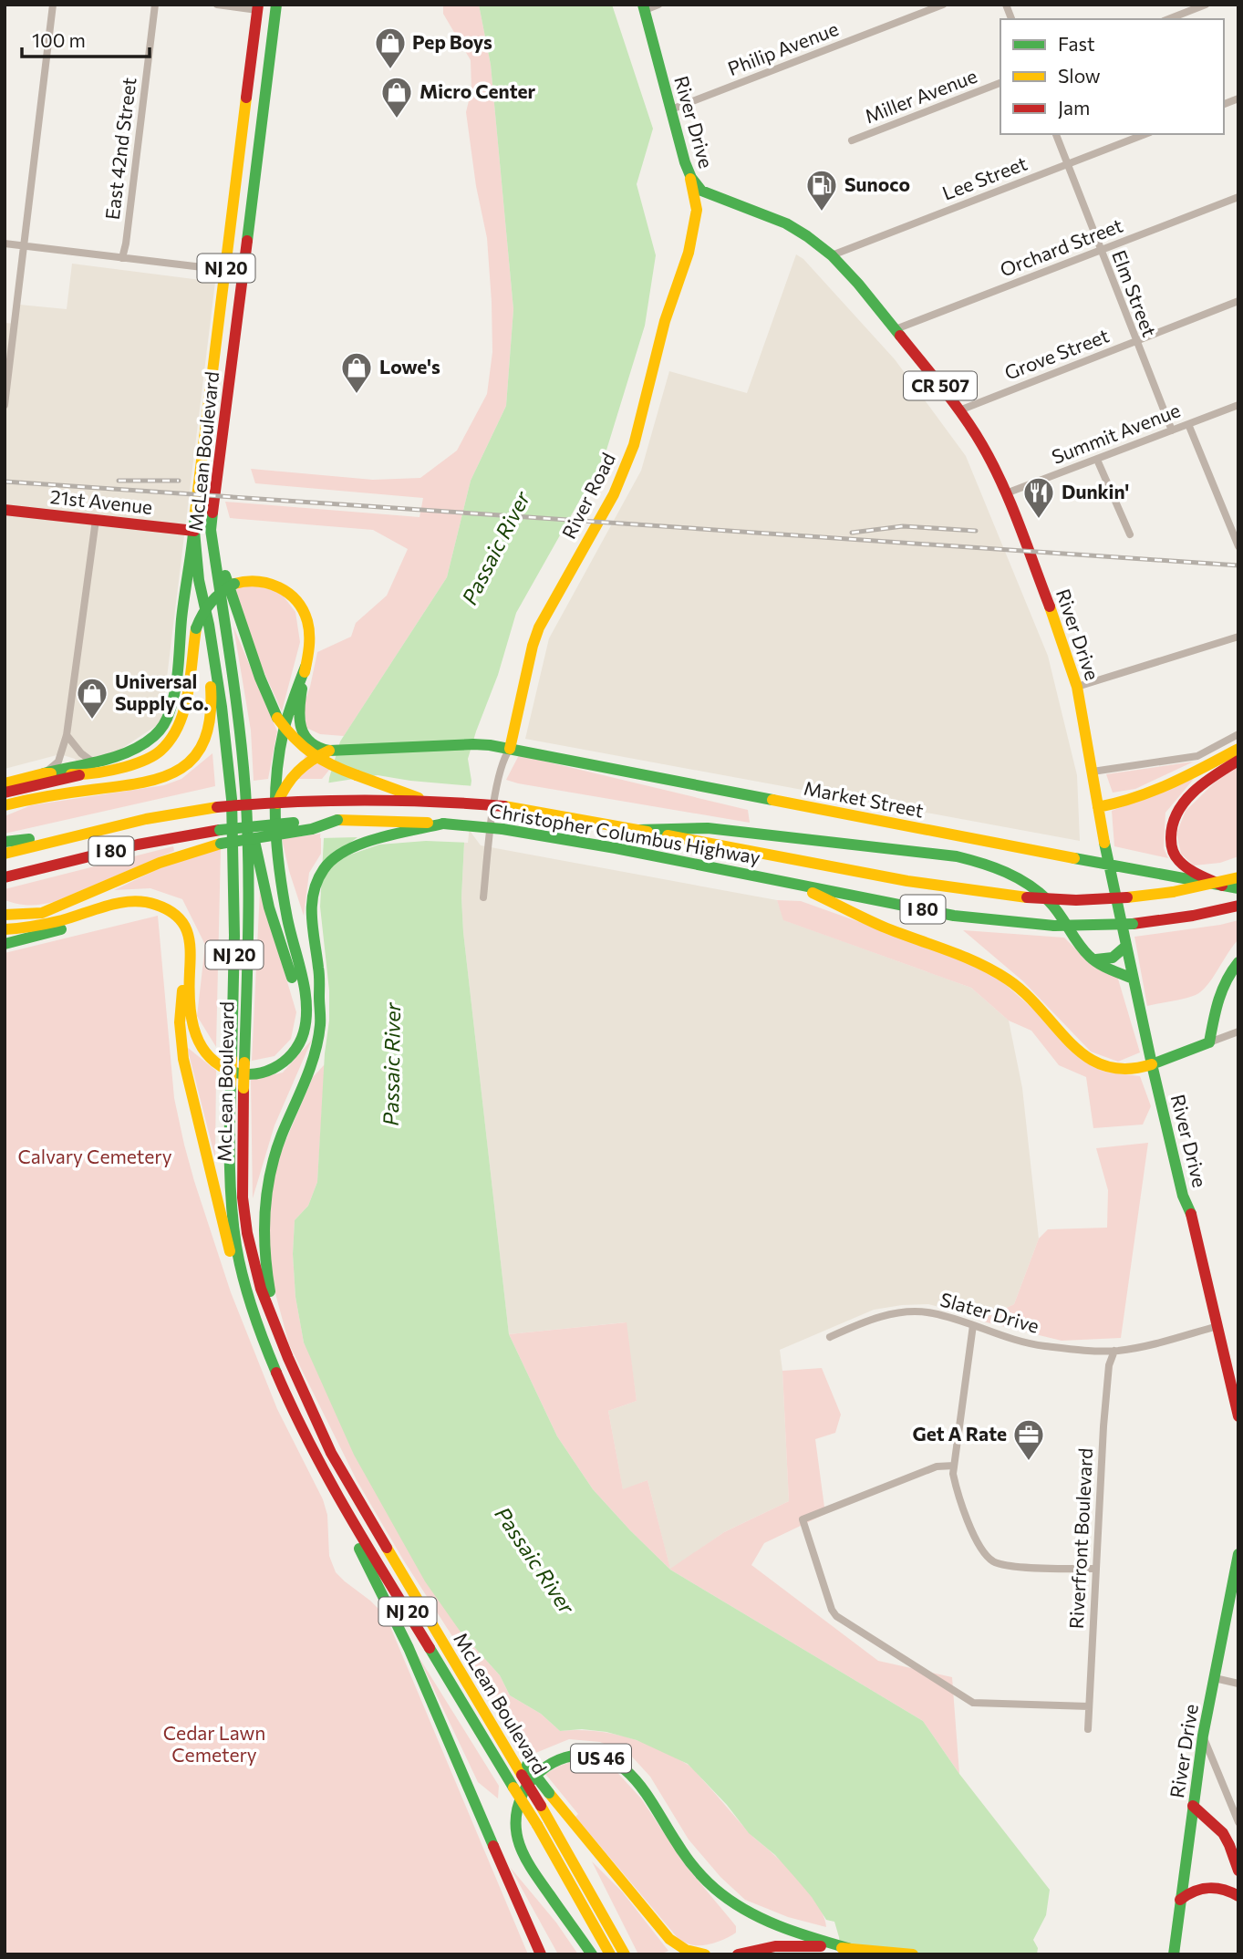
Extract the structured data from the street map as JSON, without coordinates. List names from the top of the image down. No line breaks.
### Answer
{"streets":{"main road":["River Drive","NJ 20","CR 507","McLean Boulevard","River Road","21st Avenue","Market Street","Christopher Columbus Highway","I 80","US 46"],"street":["Philip Avenue","Miller Avenue","East 42nd Street","Lee Street","Orchard Street","Elm Street","Grove Street","Summit Avenue","Slater Drive","Riverfront Boulevard"]},"crossings":[["Philip Avenue","River Drive"],["River Drive","Lee Street"],["River Drive","Orchard Street"],["River Drive","Grove Street"],["River Drive","Summit Avenue"],["River Drive","River Road"],["River Drive","Market Street"],["River Drive","Slater Drive"],["Lee Street","Elm Street"],["Orchard Street","Elm Street"],["Elm Street","Grove Street"],["Elm Street","Summit Avenue"],["McLean Boulevard","21st Avenue"],["River Road","Market Street"],["Slater Drive","Riverfront Boulevard"]],"water":["Passaic River"],"parks":["Calvary Cemetery","Cedar Lawn Cemetery"],"places":{"shop":["Pep Boys","Micro Center","Lowe's","Universal Supply Co."],"fuel station":["Sunoco"],"restaurant":["Dunkin'"],"office":["Get A Rate"]},"legend":["Fast","Slow","Jam"],"scale_bar":"100 m"}
